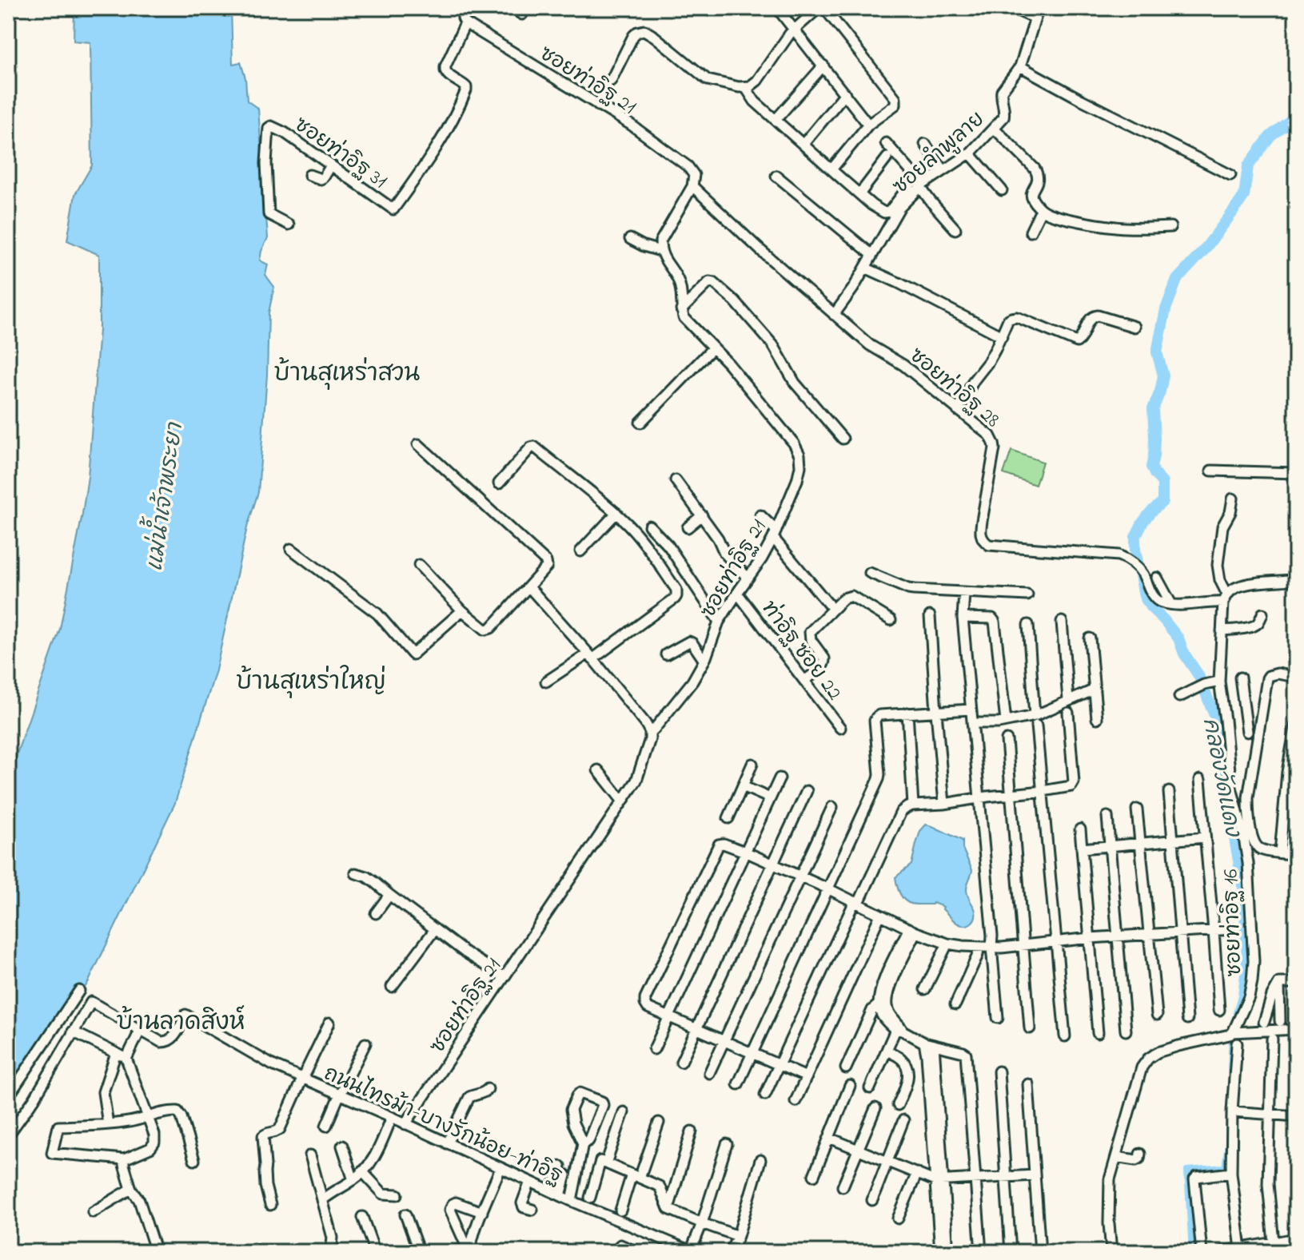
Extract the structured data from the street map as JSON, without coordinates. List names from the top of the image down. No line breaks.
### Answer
{"streets":{"street":["ซอยท่าอิฐ 21","ซอยท่าอิฐ 31","ซอยลำพูลาย","ซอยท่าอิฐ 28","ท่าอิฐ ซอย 22","ซอยท่าอิฐ 16","ถนนไทรม้า-บางรักน้อย-ท่าอิฐ"]},"crossings":[["ซอยท่าอิฐ 21","ซอยท่าอิฐ 31"],["ซอยท่าอิฐ 21","ซอยท่าอิฐ 28"],["ซอยท่าอิฐ 21","ท่าอิฐ ซอย 22"],["ซอยท่าอิฐ 21","ถนนไทรม้า-บางรักน้อย-ท่าอิฐ"],["ซอยลำพูลาย","ซอยท่าอิฐ 28"]],"districts":["บ้านสุเหร่าสวน","บ้านสุเหร่าใหญ่","บ้านลาดสิงห์"],"water":["แม่น้ำเจ้าพระยา","คลองวัดแดง"]}
